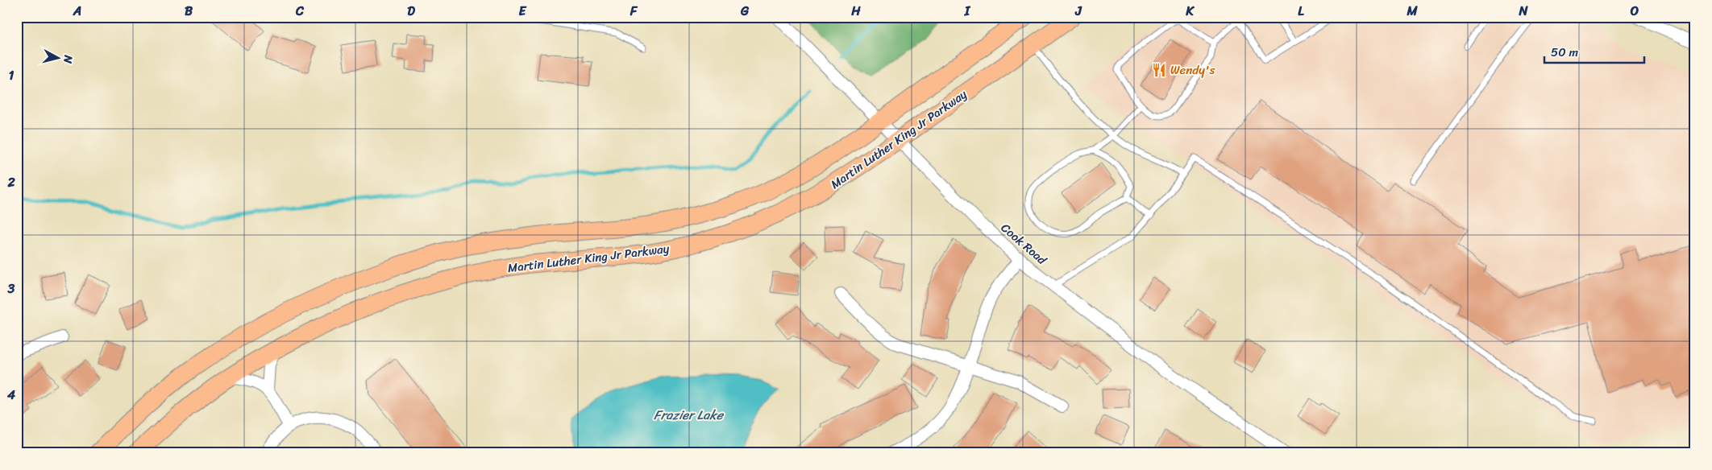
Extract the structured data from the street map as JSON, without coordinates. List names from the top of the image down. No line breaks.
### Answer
{"streets":{"main road":["Martin Luther King Jr Parkway"],"street":["Cook Road"]},"crossings":[["Martin Luther King Jr Parkway","Cook Road"]],"water":["Frazier Lake"],"places":{"restaurant":["Wendy's"]},"scale_bar":"50 m","north":"right","grid":{"columns":["A","B","C","D","E","F","G","H","I","J","K","L","M","N","O"],"rows":["1","2","3","4"]}}
